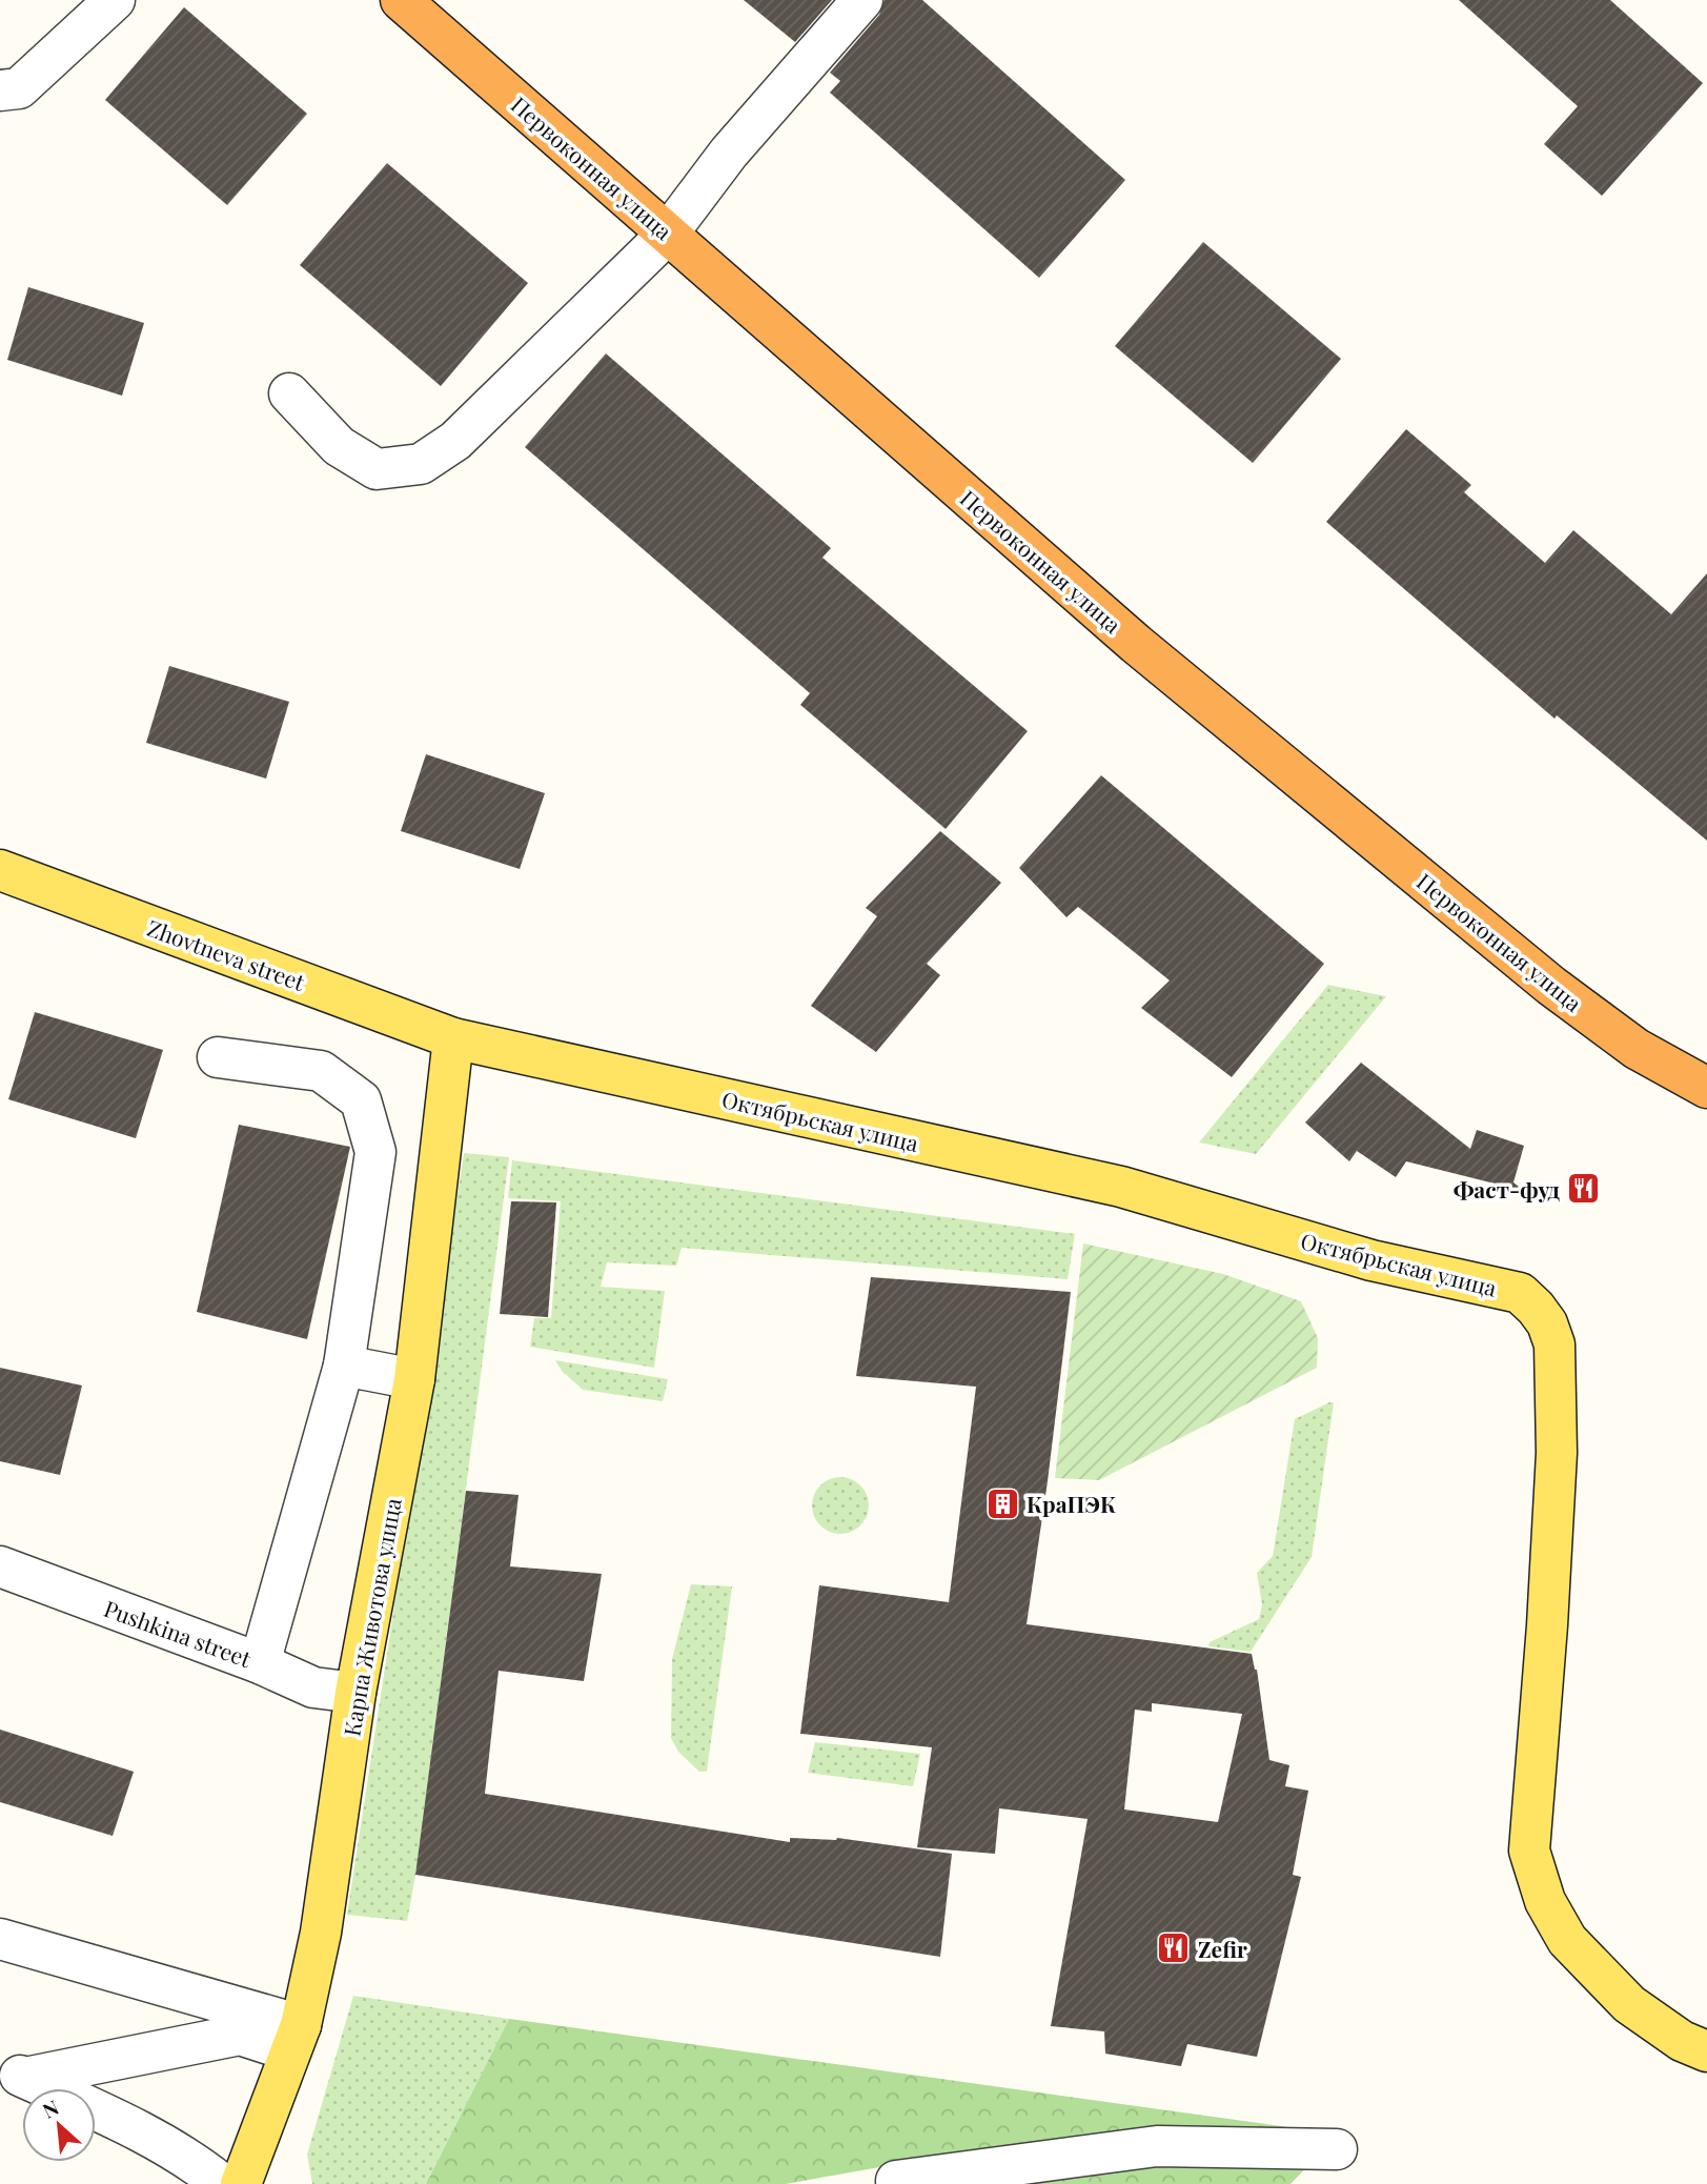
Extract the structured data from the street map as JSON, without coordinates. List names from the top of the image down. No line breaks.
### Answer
{"streets":{"highway":["Первоконная улица"],"main road":["Zhovtneva street","Октябрьская улица","Карпа Животова улица"],"street":["Pushkina street"]},"crossings":[["Zhovtneva street","Октябрьская улица"],["Zhovtneva street","Карпа Животова улица"],["Октябрьская улица","Карпа Животова улица"],["Карпа Животова улица","Pushkina street"]],"places":{"restaurant":["Фаст-фуд","Zefir"],"building":["КраПЭК"]},"north":"top left"}
